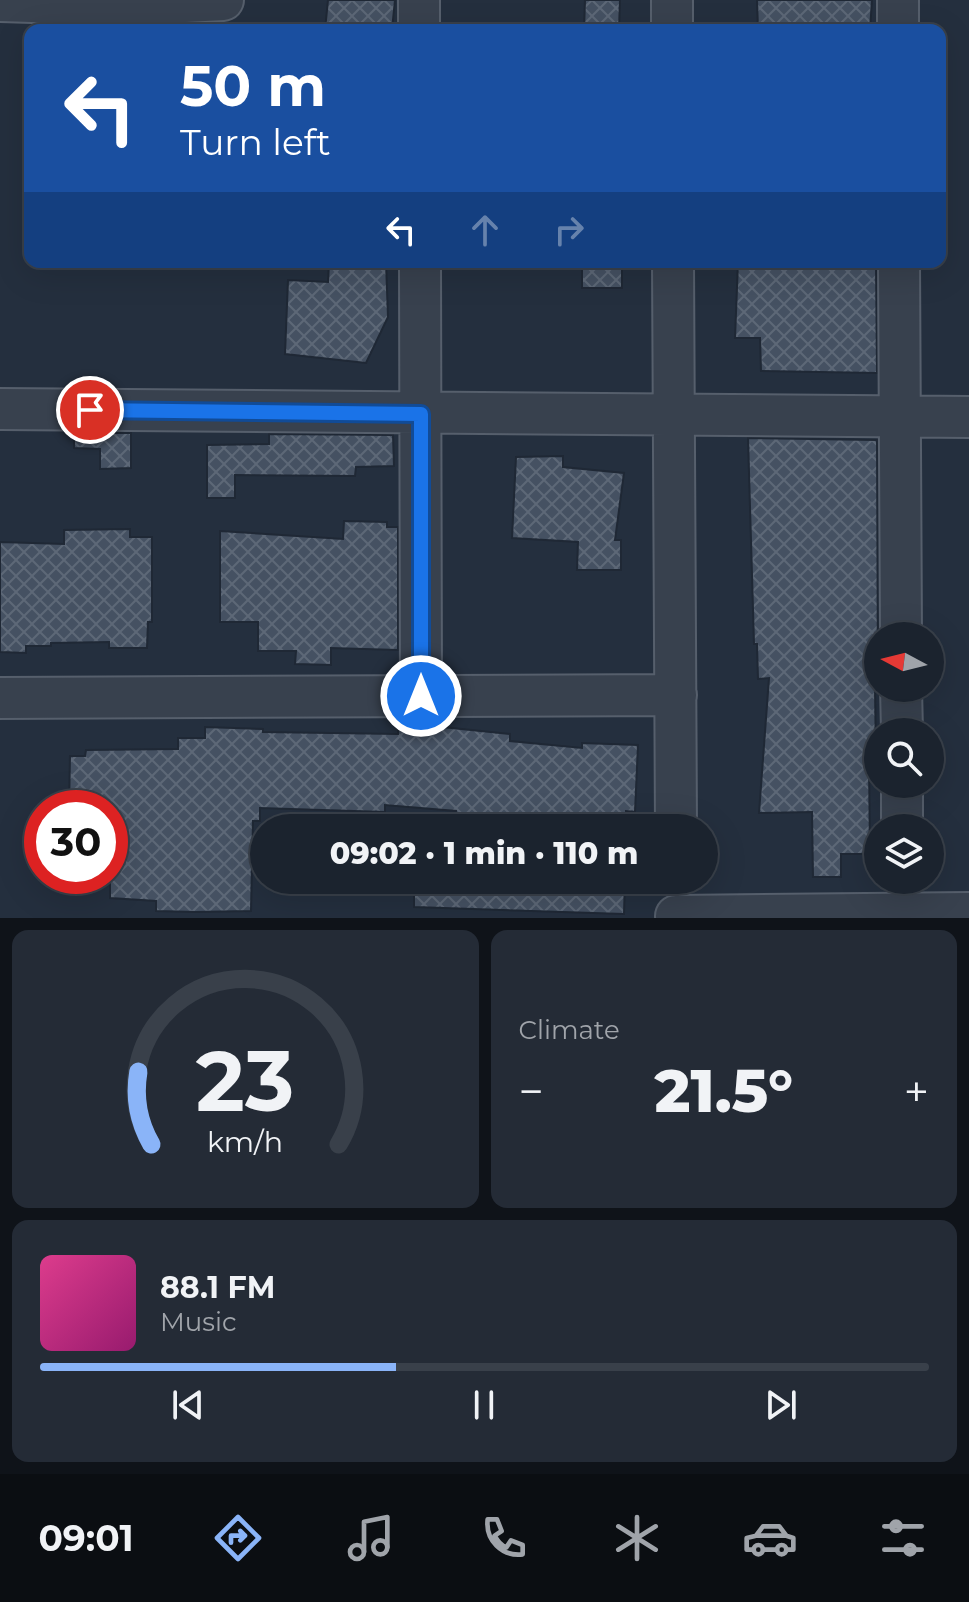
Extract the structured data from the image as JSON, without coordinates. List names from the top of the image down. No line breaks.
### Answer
{"north":"left","page":{"turn":["50 m","Turn left"],"limit":"30","trip":"09:02 · 1 min · 110 m","tile":"Climate","heat":["−","21.5°","+"],"song":["88.1 FM","Music"],"tabs":"09:01","gauge":["23","km/h"]}}
